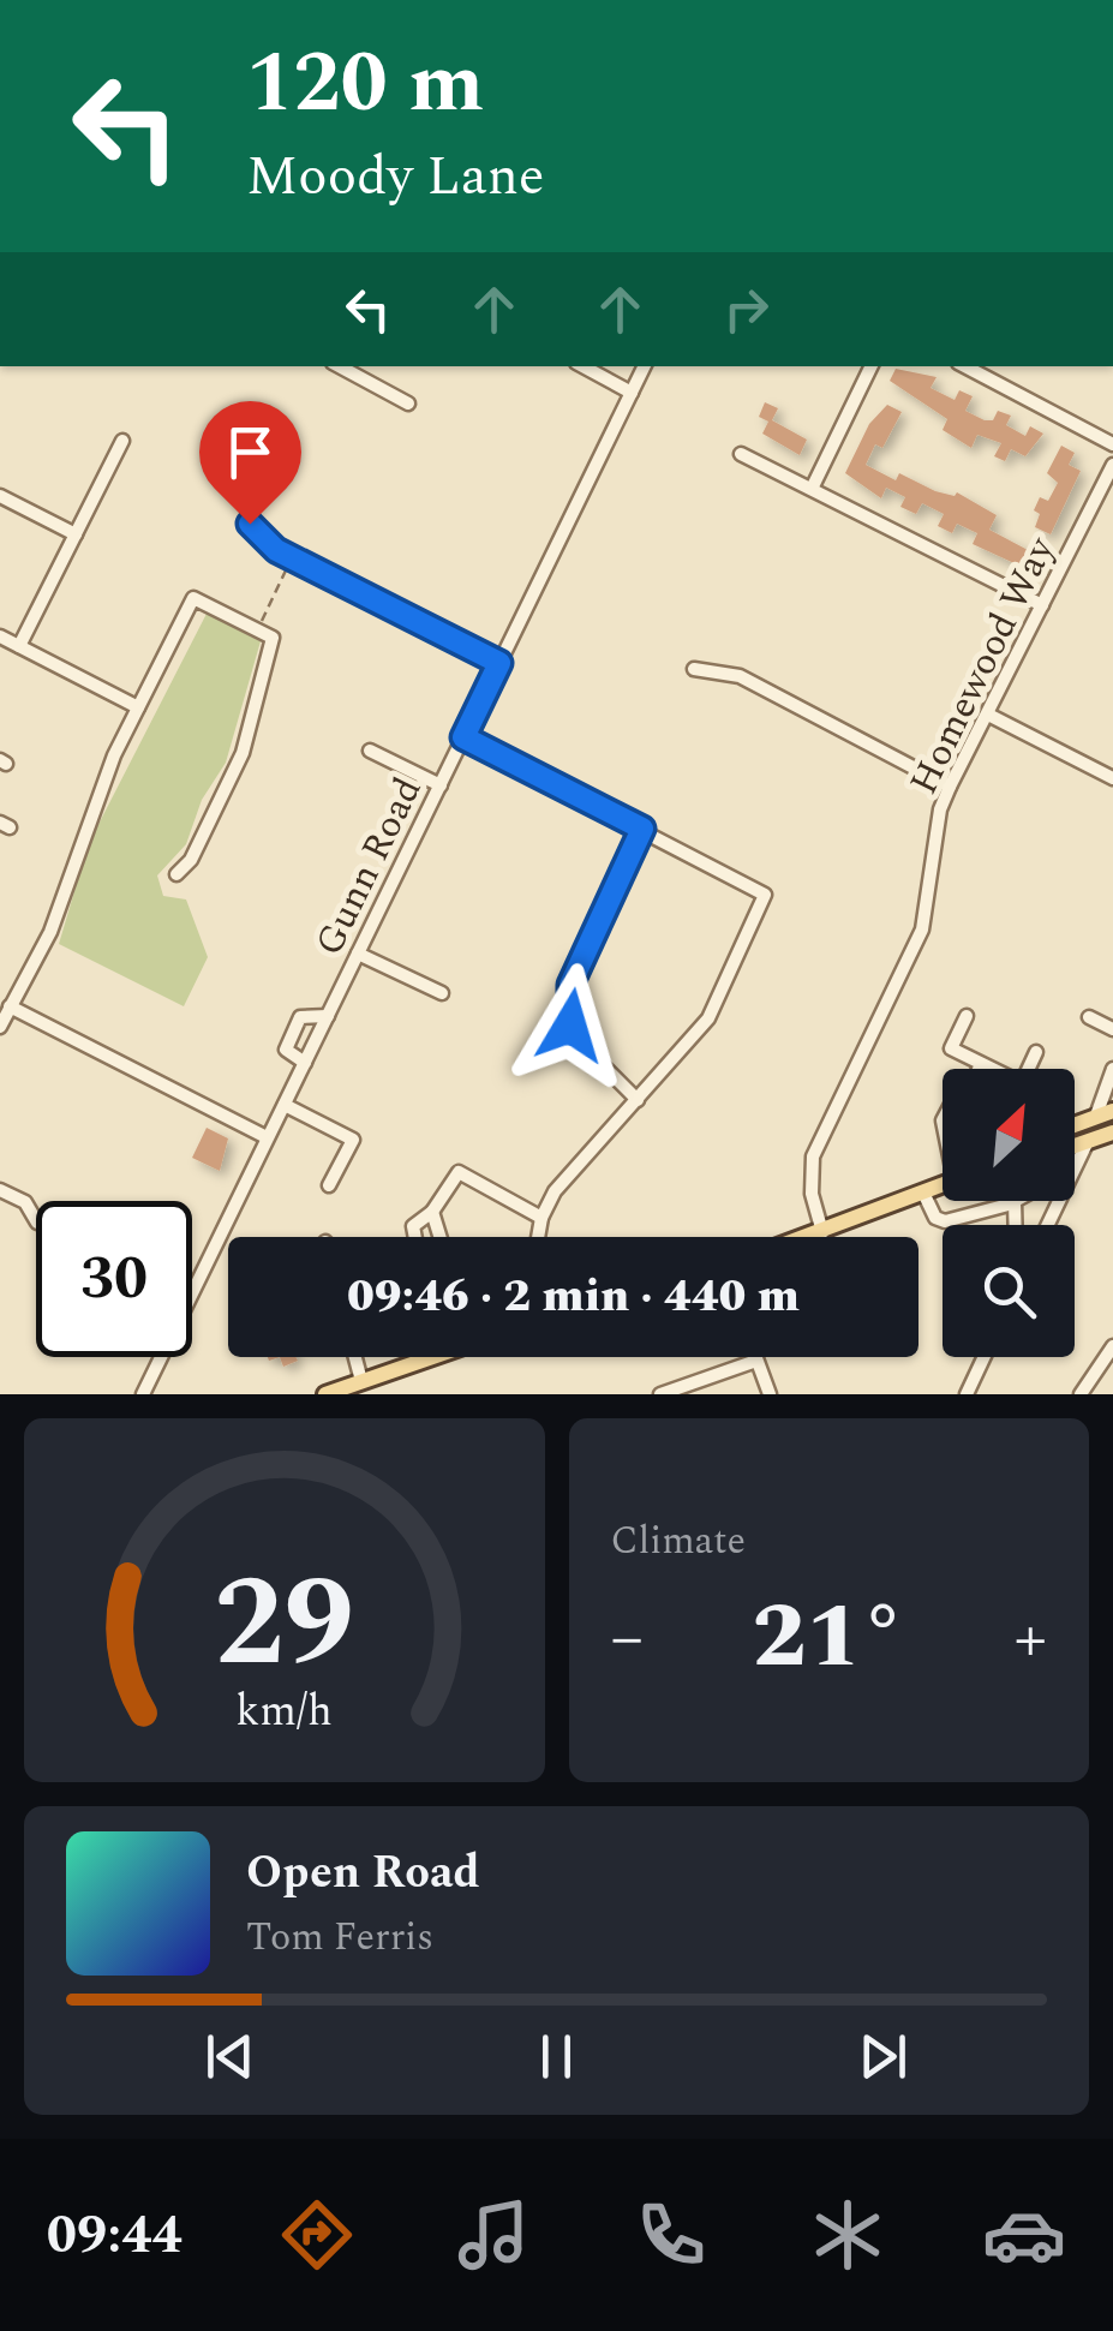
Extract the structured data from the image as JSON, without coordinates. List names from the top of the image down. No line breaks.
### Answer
{"streets":{"street":["Homewood Way","Gunn Road"]},"north":"top right","page":{"turn":["120 m","Moody Lane"],"limit":"30","trip":"09:46 · 2 min · 440 m","tile":"Climate","heat":["−","21°","+"],"song":["Open Road","Tom Ferris"],"tabs":"09:44","gauge":["29","km/h"]}}
